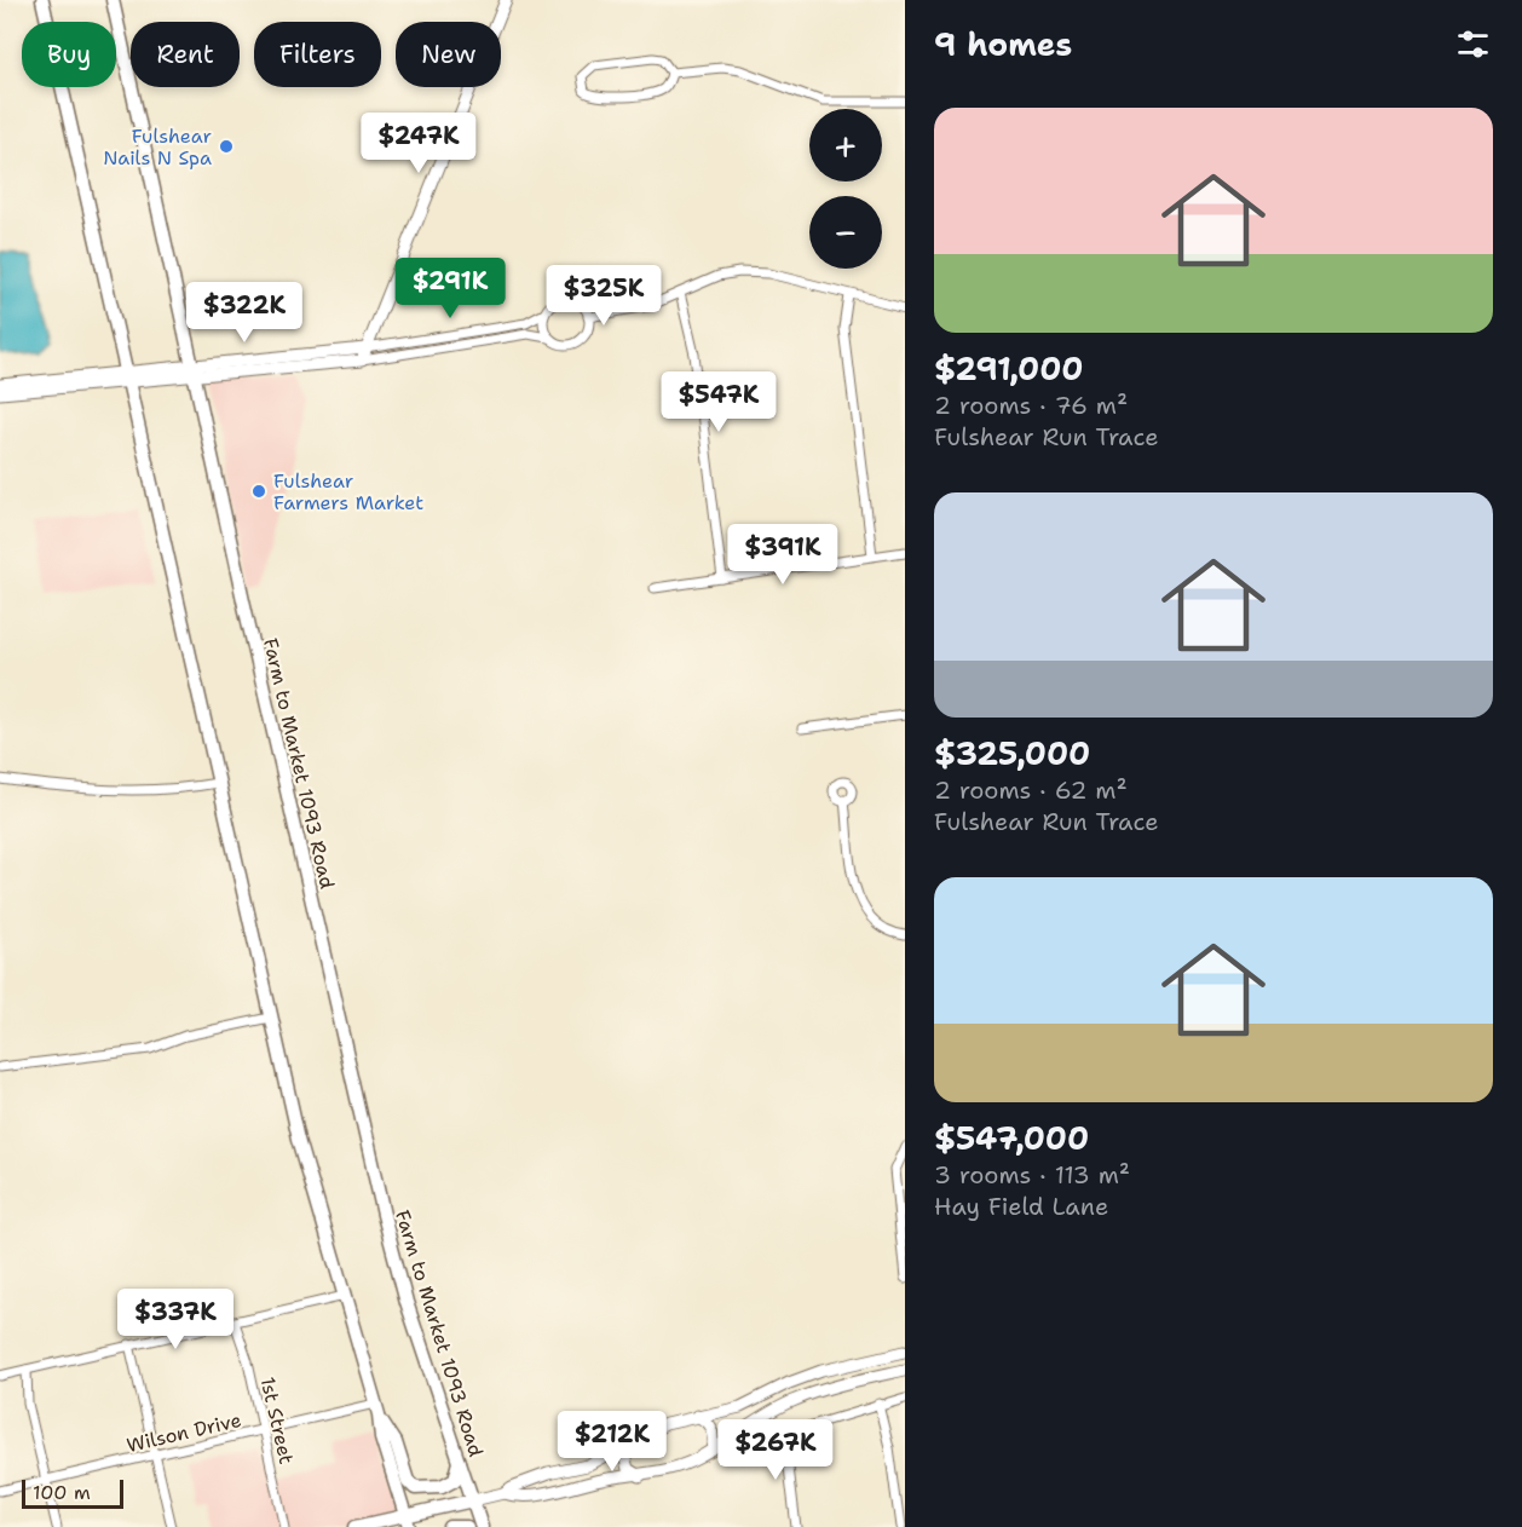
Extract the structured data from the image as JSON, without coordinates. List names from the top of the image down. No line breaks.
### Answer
{"streets":{"main road":["Farm to Market 1093 Road"],"street":["1st Street","Wilson Drive"]},"crossings":[["1st Street","Wilson Drive"]],"places":["Fulshear Nails N Spa","Fulshear Farmers Market"],"scale_bar":"100 m","page":{"heading":"9 homes","chip":["Buy","Rent","Filters","New"],"list":[{"name":"$291,000","note":"2 rooms · 76 m² · Fulshear Run Trace"},{"name":"$325,000","note":"2 rooms · 62 m² · Fulshear Run Trace"},{"name":"$547,000","note":"3 rooms · 113 m² · Hay Field Lane"}],"map_buttons":["+","−"],"price":["$247K","$291K","$325K","$322K","$547K","$391K","$337K","$212K","$267K"],"scale":"100 m"}}
